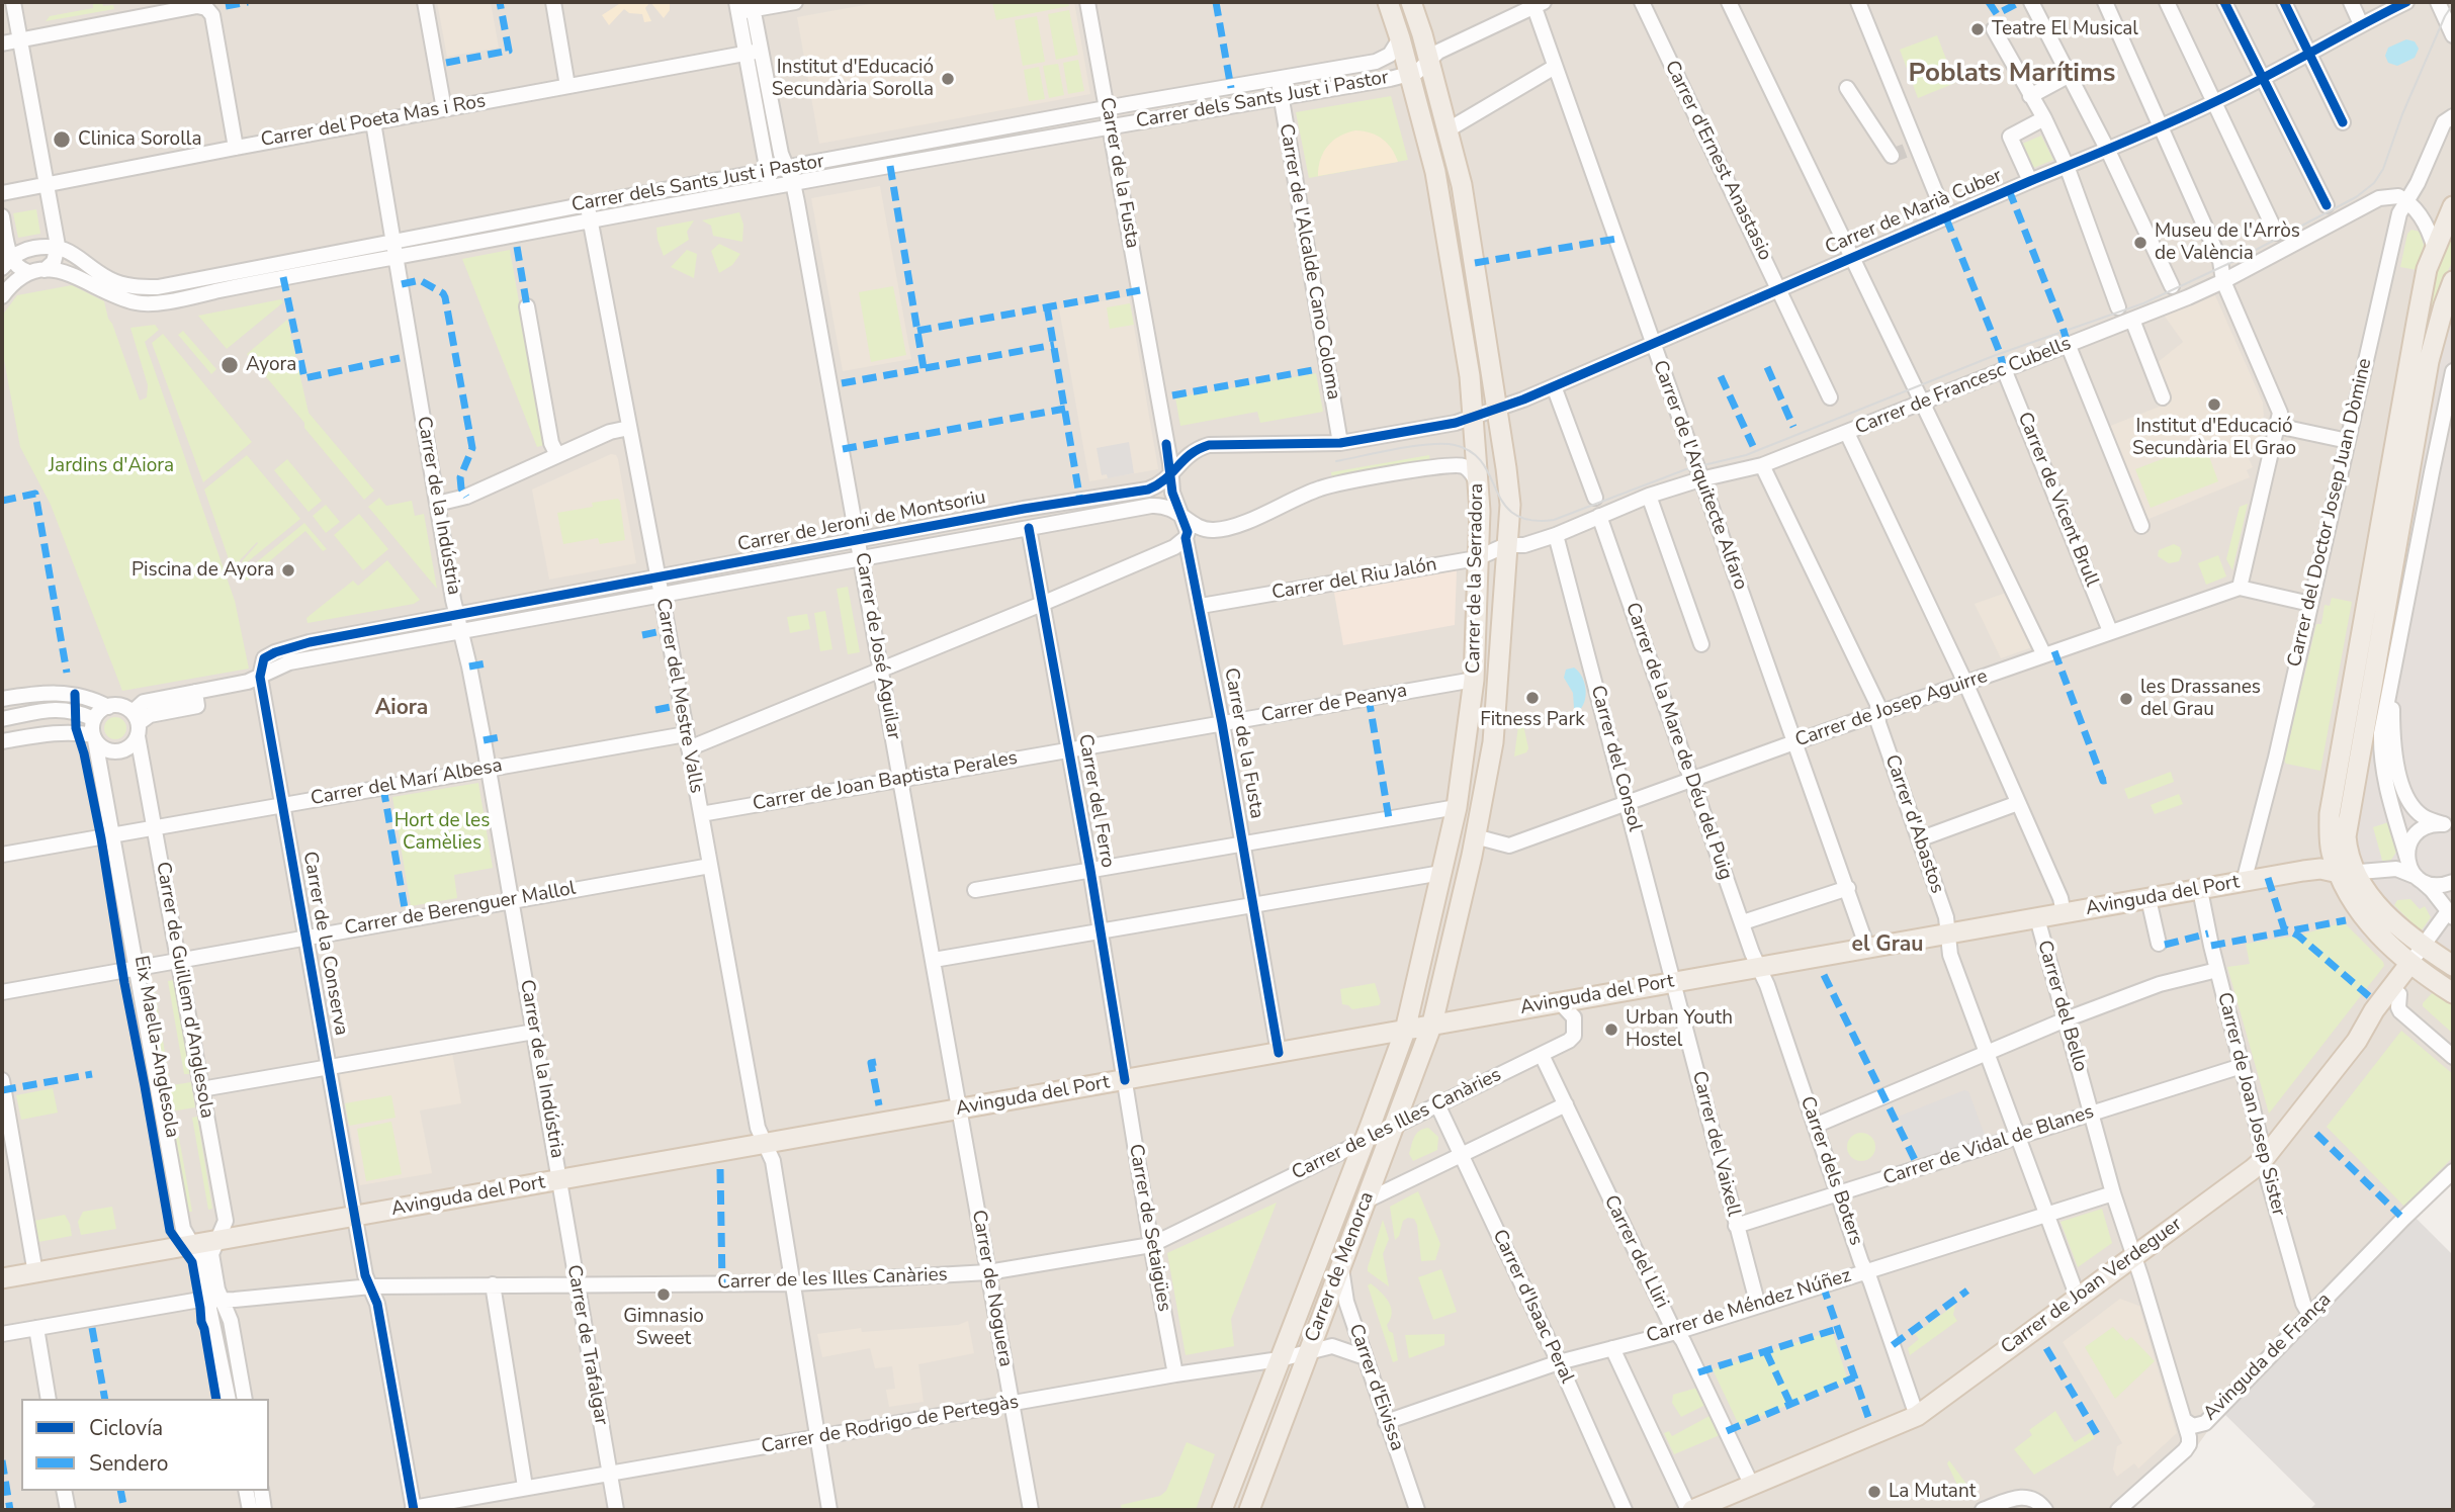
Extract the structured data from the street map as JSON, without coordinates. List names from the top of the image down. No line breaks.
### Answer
{"streets":{"main road":["Carrer de la Serradora","Avinguda del Port","Carrer de Menorca","Carrer de Joan Verdeguer"],"street":["Carrer dels Sants Just i Pastor","Carrer del Poeta Mas i Ros","Carrer d'Ernest Anastasio","Carrer de la Fusta","Carrer de Marià Cuber","Carrer de l'Alcalde Cano Coloma","Carrer de Francesc Cubells","Carrer de l'Arquitecte Alfaro","Carrer de Vicent Brull","Carrer de la Indústria","Carrer del Doctor Josep Juan Dòmine","Carrer de Jeroni de Montsoriu","Carrer del Riu Jalón","Carrer de José Aguilar","Carrer del Mestre Valls","Carrer de Peanya","Carrer de Josep Aguirre","Carrer de la Mare de Déu del Puig","Carrer del Consol","Carrer de Joan Baptista Perales","Carrer del Marí Albesa","Carrer del Ferro","Carrer d'Abastos","Carrer de Berenguer Mallol","Carrer de la Conserva","Carrer de Guillem d'Anglesola","Carrer del Bello","Carrer de Joan Josep Sister","Carrer de les Illes Canàries","Carrer del Vaixell","Carrer de Vidal de Blanes","Carrer dels Boters","Carrer de Setaigües","Carrer del Lliri","Carrer de Noguera","Carrer d'Isaac Peral","Carrer de Méndez Núñez","Carrer de Trafalgar","Avinguda de França","Carrer d'Eivissa","Carrer de Rodrigo de Pertegàs"],"cycle path":["Eix Maella-Anglesola"]},"crossings":[["Carrer dels Sants Just i Pastor","Carrer de la Fusta"],["Carrer dels Sants Just i Pastor","Carrer de l'Alcalde Cano Coloma"],["Carrer dels Sants Just i Pastor","Carrer de la Indústria"],["Carrer dels Sants Just i Pastor","Carrer de la Serradora"],["Carrer dels Sants Just i Pastor","Carrer de José Aguilar"],["Carrer dels Sants Just i Pastor","Carrer del Mestre Valls"],["Carrer del Poeta Mas i Ros","Carrer de la Indústria"],["Carrer del Poeta Mas i Ros","Carrer de José Aguilar"],["Carrer d'Ernest Anastasio","Carrer de Marià Cuber"],["Carrer de la Fusta","Carrer de Jeroni de Montsoriu"],["Carrer de la Fusta","Carrer del Riu Jalón"],["Carrer de la Fusta","Carrer de Peanya"],["Carrer de la Fusta","Carrer del Marí Albesa"],["Carrer de la Fusta","Avinguda del Port"],["Carrer de Marià Cuber","Carrer de l'Arquitecte Alfaro"],["Carrer de Marià Cuber","Carrer de Jeroni de Montsoriu"],["Carrer de Marià Cuber","Carrer de la Serradora"],["Carrer de l'Alcalde Cano Coloma","Carrer de Jeroni de Montsoriu"],["Carrer de Francesc Cubells","Carrer de l'Arquitecte Alfaro"],["Carrer de Francesc Cubells","Carrer de Vicent Brull"],["Carrer de Francesc Cubells","Carrer del Doctor Josep Juan Dòmine"],["Carrer de Francesc Cubells","Carrer de la Serradora"],["Carrer de Francesc Cubells","Carrer del Riu Jalón"],["Carrer de Francesc Cubells","Carrer de la Mare de Déu del Puig"],["Carrer de Francesc Cubells","Carrer del Consol"],["Carrer de Francesc Cubells","Carrer d'Abastos"],["Carrer de l'Arquitecte Alfaro","Carrer de Josep Aguirre"],["Carrer de l'Arquitecte Alfaro","Avinguda del Port"],["Carrer de Vicent Brull","Carrer de Josep Aguirre"],["Carrer de la Indústria","Carrer de Jeroni de Montsoriu"],["Carrer de la Indústria","Carrer del Marí Albesa"],["Carrer de la Indústria","Avinguda del Port"],["Carrer de la Indústria","Carrer de Berenguer Mallol"],["Carrer de la Indústria","Carrer de Trafalgar"],["Carrer del Doctor Josep Juan Dòmine","Avinguda del Port"],["Carrer de Jeroni de Montsoriu","Carrer de la Serradora"],["Carrer de Jeroni de Montsoriu","Carrer de José Aguilar"],["Carrer de Jeroni de Montsoriu","Carrer del Mestre Valls"],["Carrer de Jeroni de Montsoriu","Carrer del Ferro"],["Carrer de Jeroni de Montsoriu","Carrer de la Conserva"],["Carrer de Jeroni de Montsoriu","Carrer de Guillem d'Anglesola"],["Carrer de la Serradora","Carrer del Riu Jalón"],["Carrer de la Serradora","Carrer de Peanya"],["Carrer de la Serradora","Carrer de Josep Aguirre"],["Carrer de la Serradora","Avinguda del Port"],["Carrer de la Serradora","Carrer de Menorca"],["Carrer de José Aguilar","Carrer de Joan Baptista Perales"],["Carrer de José Aguilar","Carrer del Marí Albesa"],["Carrer de José Aguilar","Avinguda del Port"],["Carrer de José Aguilar","Carrer de Noguera"],["Carrer del Mestre Valls","Carrer de Joan Baptista Perales"],["Carrer del Mestre Valls","Carrer del Marí Albesa"],["Carrer del Mestre Valls","Avinguda del Port"],["Carrer del Mestre Valls","Carrer de Berenguer Mallol"],["Carrer del Mestre Valls","Carrer de les Illes Canàries"],["Carrer del Mestre Valls","Carrer de Rodrigo de Pertegàs"],["Carrer de Peanya","Carrer de Joan Baptista Perales"],["Carrer de Peanya","Carrer del Ferro"],["Carrer de Josep Aguirre","Carrer de la Mare de Déu del Puig"],["Carrer de Josep Aguirre","Carrer del Consol"],["Carrer de Josep Aguirre","Carrer d'Abastos"],["Carrer de la Mare de Déu del Puig","Avinguda del Port"],["Carrer de la Mare de Déu del Puig","Carrer dels Boters"],["Carrer del Consol","Avinguda del Port"],["Carrer del Consol","Carrer del Vaixell"],["Carrer de Joan Baptista Perales","Carrer del Ferro"],["Carrer del Marí Albesa","Carrer del Ferro"],["Carrer del Marí Albesa","Carrer de la Conserva"],["Carrer del Marí Albesa","Carrer de Guillem d'Anglesola"],["Carrer del Ferro","Avinguda del Port"],["Carrer del Ferro","Carrer de Setaigües"],["Carrer d'Abastos","Avinguda del Port"],["Carrer d'Abastos","Carrer de Vidal de Blanes"],["Carrer d'Abastos","Carrer de Joan Verdeguer"],["Carrer d'Abastos","Carrer de Méndez Núñez"],["Avinguda del Port","Carrer de la Conserva"],["Avinguda del Port","Carrer de Guillem d'Anglesola"],["Avinguda del Port","Carrer del Bello"],["Avinguda del Port","Carrer de Joan Josep Sister"],["Avinguda del Port","Carrer de les Illes Canàries"],["Avinguda del Port","Carrer del Vaixell"],["Avinguda del Port","Carrer dels Boters"],["Avinguda del Port","Carrer de Setaigües"],["Avinguda del Port","Carrer de Menorca"],["Avinguda del Port","Carrer de Noguera"],["Avinguda del Port","Carrer de Trafalgar"],["Carrer de Berenguer Mallol","Carrer de la Conserva"],["Carrer de Berenguer Mallol","Carrer de Guillem d'Anglesola"],["Carrer de la Conserva","Carrer de les Illes Canàries"],["Carrer de la Conserva","Carrer de Rodrigo de Pertegàs"],["Carrer de Guillem d'Anglesola","Carrer de les Illes Canàries"],["Carrer del Bello","Carrer de Vidal de Blanes"],["Carrer del Bello","Carrer de Joan Verdeguer"],["Carrer del Bello","Carrer de Méndez Núñez"],["Carrer del Bello","Avinguda de França"],["Carrer de Joan Josep Sister","Carrer de Vidal de Blanes"],["Carrer de Joan Josep Sister","Carrer de Joan Verdeguer"],["Carrer de Joan Josep Sister","Avinguda de França"],["Carrer de les Illes Canàries","Carrer de Setaigües"],["Carrer de les Illes Canàries","Carrer del Lliri"],["Carrer de les Illes Canàries","Carrer de Menorca"],["Carrer de les Illes Canàries","Carrer de Noguera"],["Carrer de les Illes Canàries","Carrer d'Isaac Peral"],["Carrer de les Illes Canàries","Carrer de Trafalgar"],["Carrer del Vaixell","Carrer de Vidal de Blanes"],["Carrer del Vaixell","Carrer de Méndez Núñez"],["Carrer de Vidal de Blanes","Carrer dels Boters"],["Carrer dels Boters","Carrer de Joan Verdeguer"],["Carrer dels Boters","Carrer de Méndez Núñez"],["Carrer de Setaigües","Carrer de Rodrigo de Pertegàs"],["Carrer del Lliri","Carrer de Joan Verdeguer"],["Carrer del Lliri","Carrer de Méndez Núñez"],["Carrer de Menorca","Carrer d'Eivissa"],["Carrer de Menorca","Carrer de Rodrigo de Pertegàs"],["Carrer de Noguera","Carrer de Rodrigo de Pertegàs"],["Carrer d'Isaac Peral","Carrer de Méndez Núñez"],["Carrer de Méndez Núñez","Carrer d'Eivissa"],["Carrer de Trafalgar","Carrer de Rodrigo de Pertegàs"],["Carrer d'Eivissa","Carrer de Rodrigo de Pertegàs"]],"districts":["Poblats Marítims","Aiora","el Grau"],"parks":["Jardins d'Aiora","Hort de les Camèlies"],"places":["Teatre El Musical","Institut d'Educació Secundària Sorolla","Clinica Sorolla","Museu de l'Arròs de València","Ayora","Institut d'Educació Secundària El Grao","Piscina de Ayora","Fitness Park","les Drassanes del Grau","Urban Youth Hostel","Gimnasio Sweet","La Mutant"],"legend":["Ciclovía","Sendero"]}
